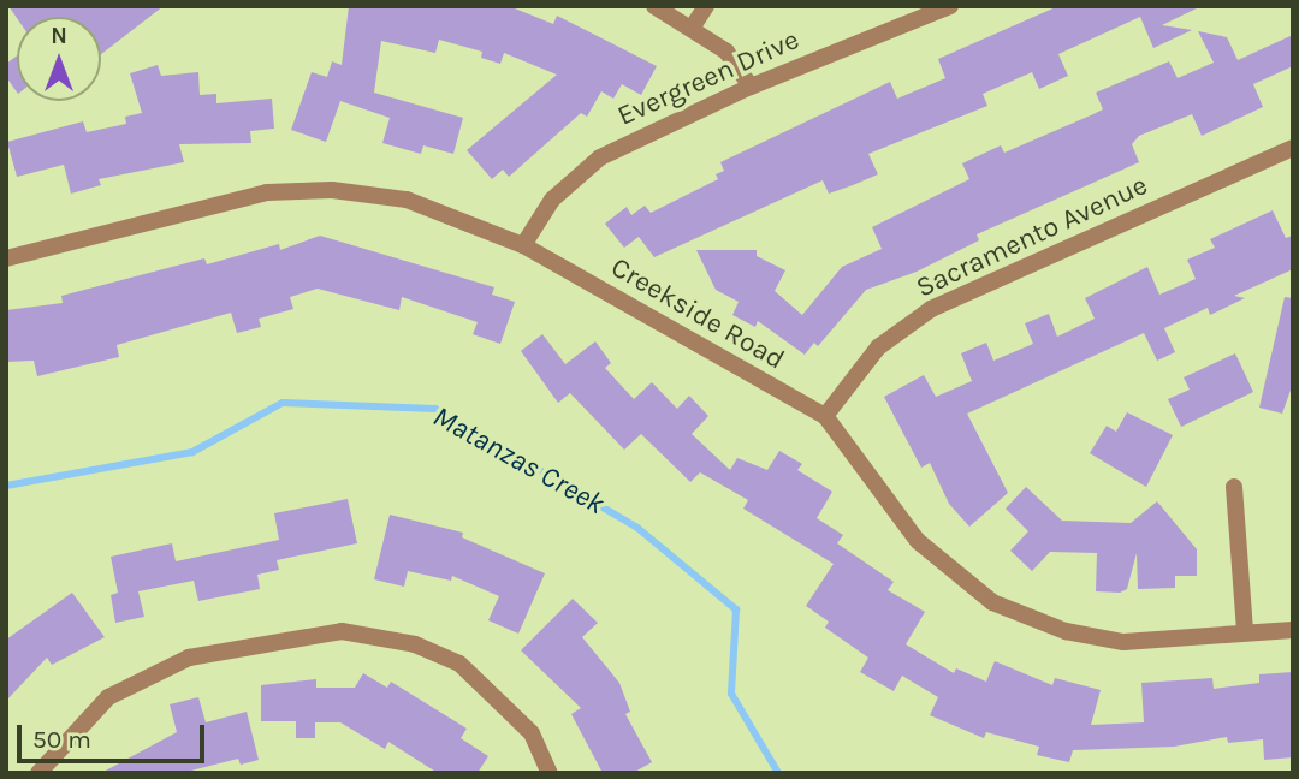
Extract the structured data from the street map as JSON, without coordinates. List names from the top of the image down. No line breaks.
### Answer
{"streets":{"street":["Evergreen Drive","Sacramento Avenue","Creekside Road"]},"crossings":[["Evergreen Drive","Creekside Road"],["Sacramento Avenue","Creekside Road"]],"water":["Matanzas Creek"],"scale_bar":"50 m","north":"top"}
